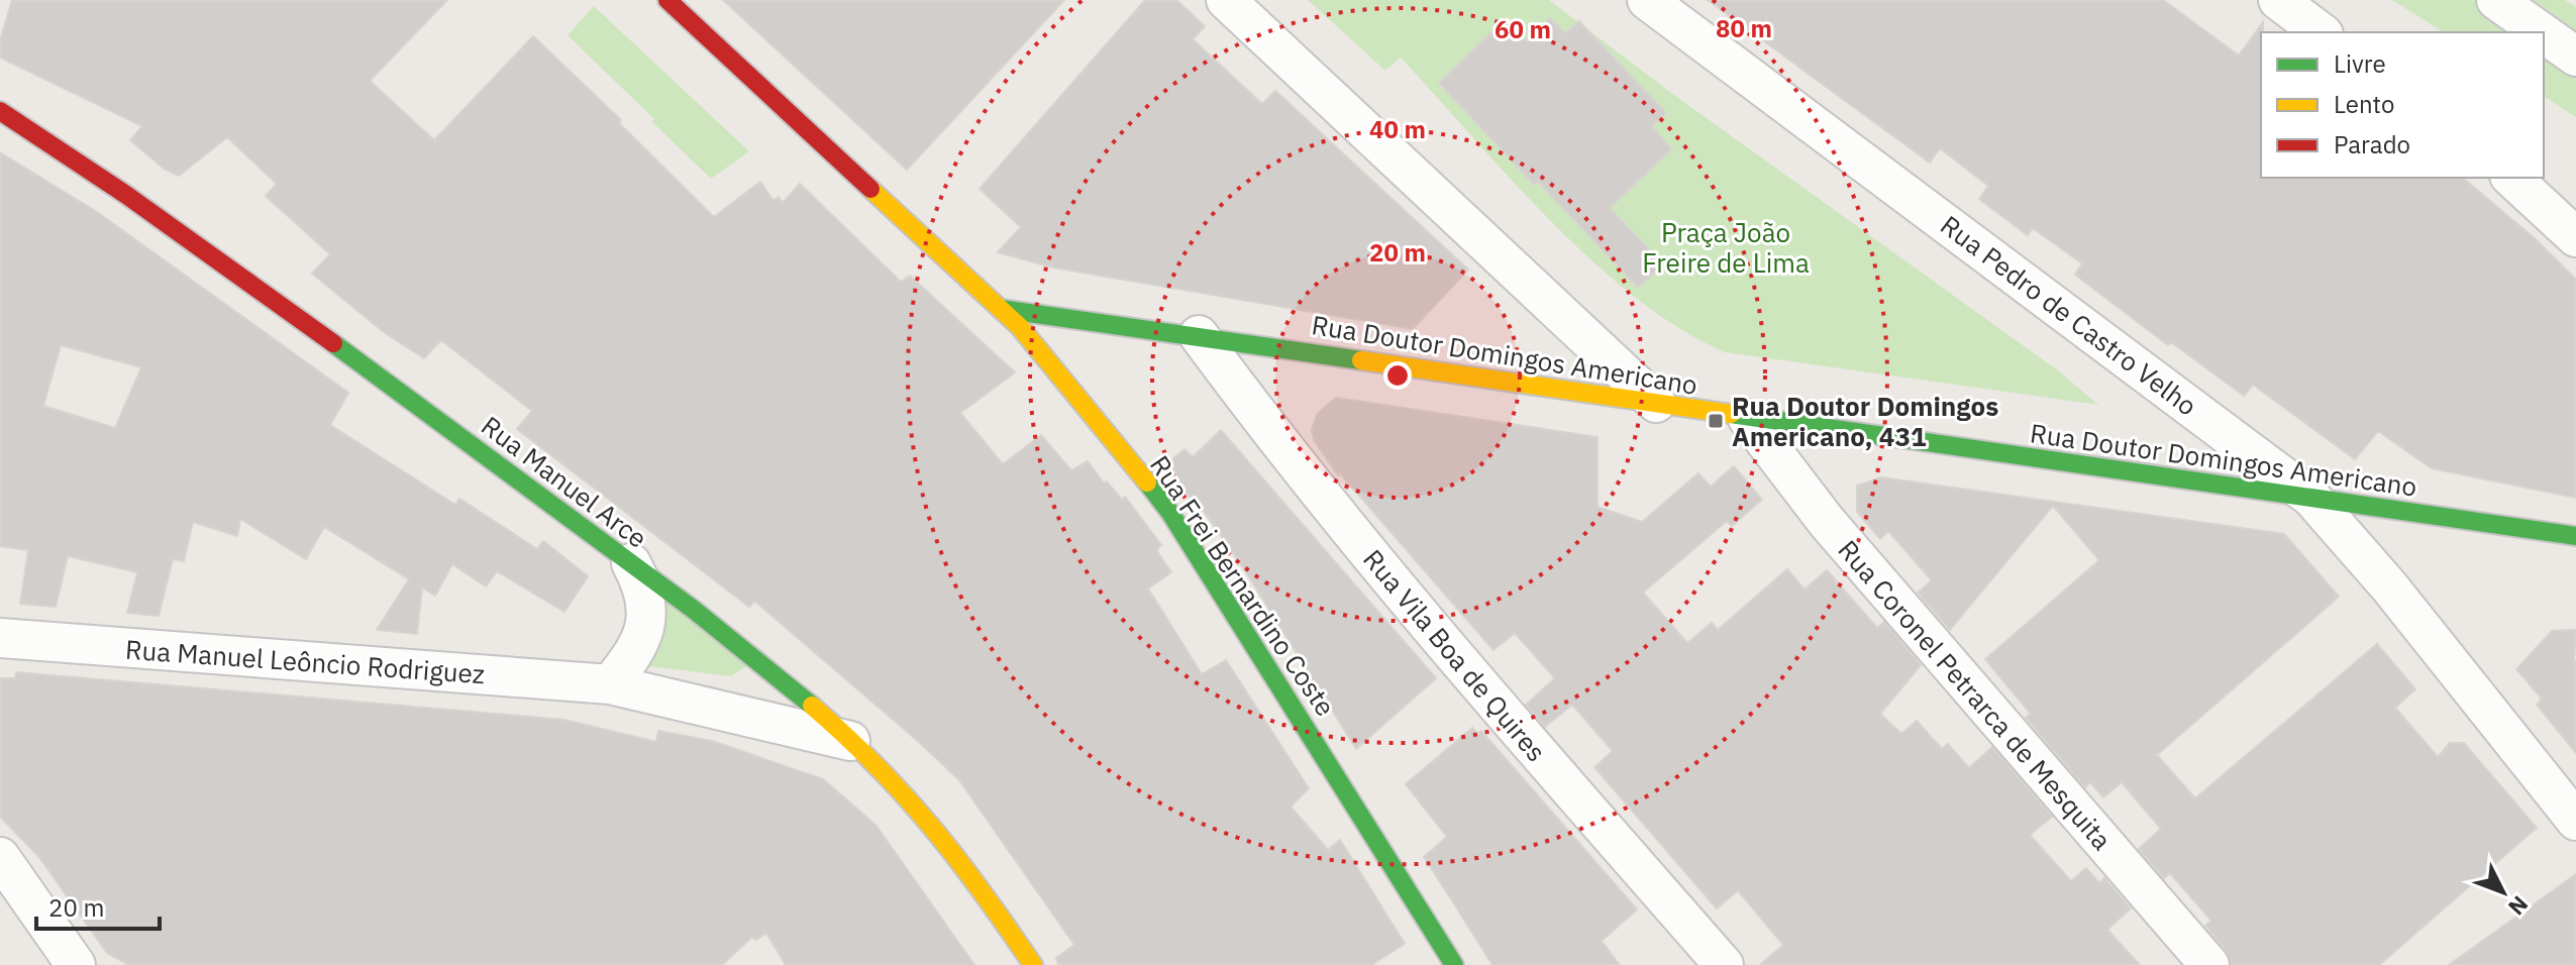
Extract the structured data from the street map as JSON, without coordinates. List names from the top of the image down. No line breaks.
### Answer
{"streets":{"street":["Rua Pedro de Castro Velho","Rua Doutor Domingos Americano","Rua Manuel Arce","Rua Frei Bernardino Coste","Rua Vila Boa de Quires","Rua Manuel Leôncio Rodriguez","Rua Coronel Petrarca de Mesquita"]},"crossings":[["Rua Pedro de Castro Velho","Rua Doutor Domingos Americano"],["Rua Doutor Domingos Americano","Rua Frei Bernardino Coste"],["Rua Doutor Domingos Americano","Rua Vila Boa de Quires"],["Rua Doutor Domingos Americano","Rua Coronel Petrarca de Mesquita"],["Rua Manuel Arce","Rua Manuel Leôncio Rodriguez"]],"parks":["Praça João Freire de Lima"],"places":{"transit":["Rua Doutor Domingos Americano, 431"]},"legend":["Livre","Lento","Parado"],"scale_bar":"20 m","north":"bottom right","rings":["80 m","60 m","40 m","20 m"]}
